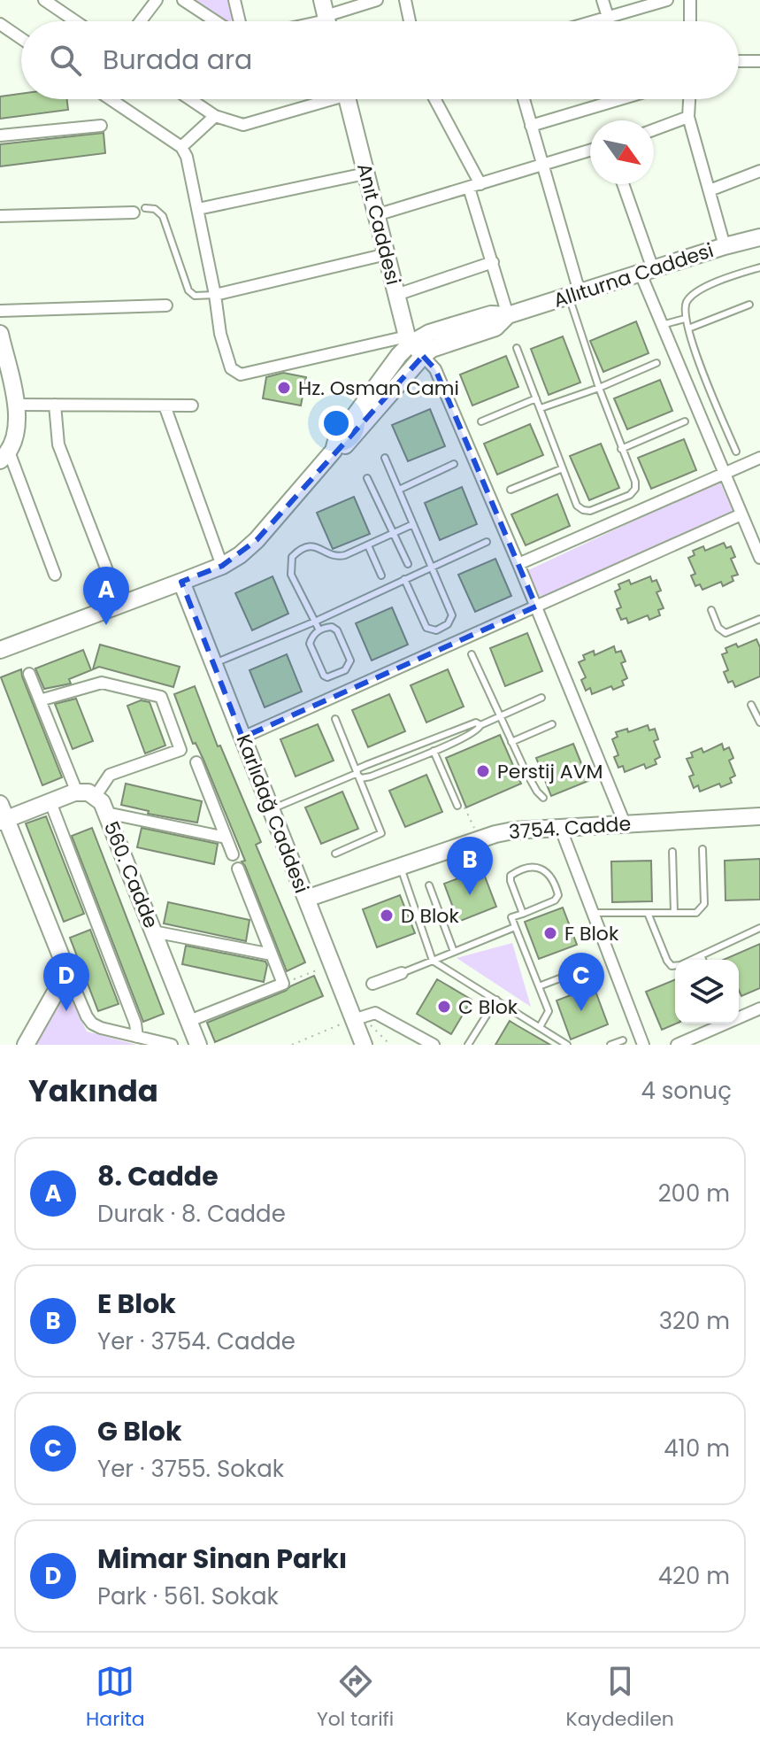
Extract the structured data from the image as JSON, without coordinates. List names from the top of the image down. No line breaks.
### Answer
{"streets":{"main road":["Anıt Caddesi","Allıturna Caddesi","Karlıdağ Caddesi","3754. Cadde","560. Cadde"]},"crossings":[["Anıt Caddesi","Allıturna Caddesi"],["Allıturna Caddesi","Karlıdağ Caddesi"],["Karlıdağ Caddesi","3754. Cadde"]],"places":["Hz. Osman Cami","Perstij AVM","D Blok","F Blok","C Blok"],"north":"bottom right","page":{"search":"Burada ara","pins":["A","B","C","D"],"heading":["Yakında","4 sonuç"],"list":[{"mark":"A","name":"8. Cadde","note":"Durak · 8. Cadde","value":"200 m"},{"mark":"B","name":"E Blok","note":"Yer · 3754. Cadde","value":"320 m"},{"mark":"C","name":"G Blok","note":"Yer · 3755. Sokak","value":"410 m"},{"mark":"D","name":"Mimar Sinan Parkı","note":"Park · 561. Sokak","value":"420 m"}],"nav":["Harita","Yol tarifi","Kaydedilen"]}}
